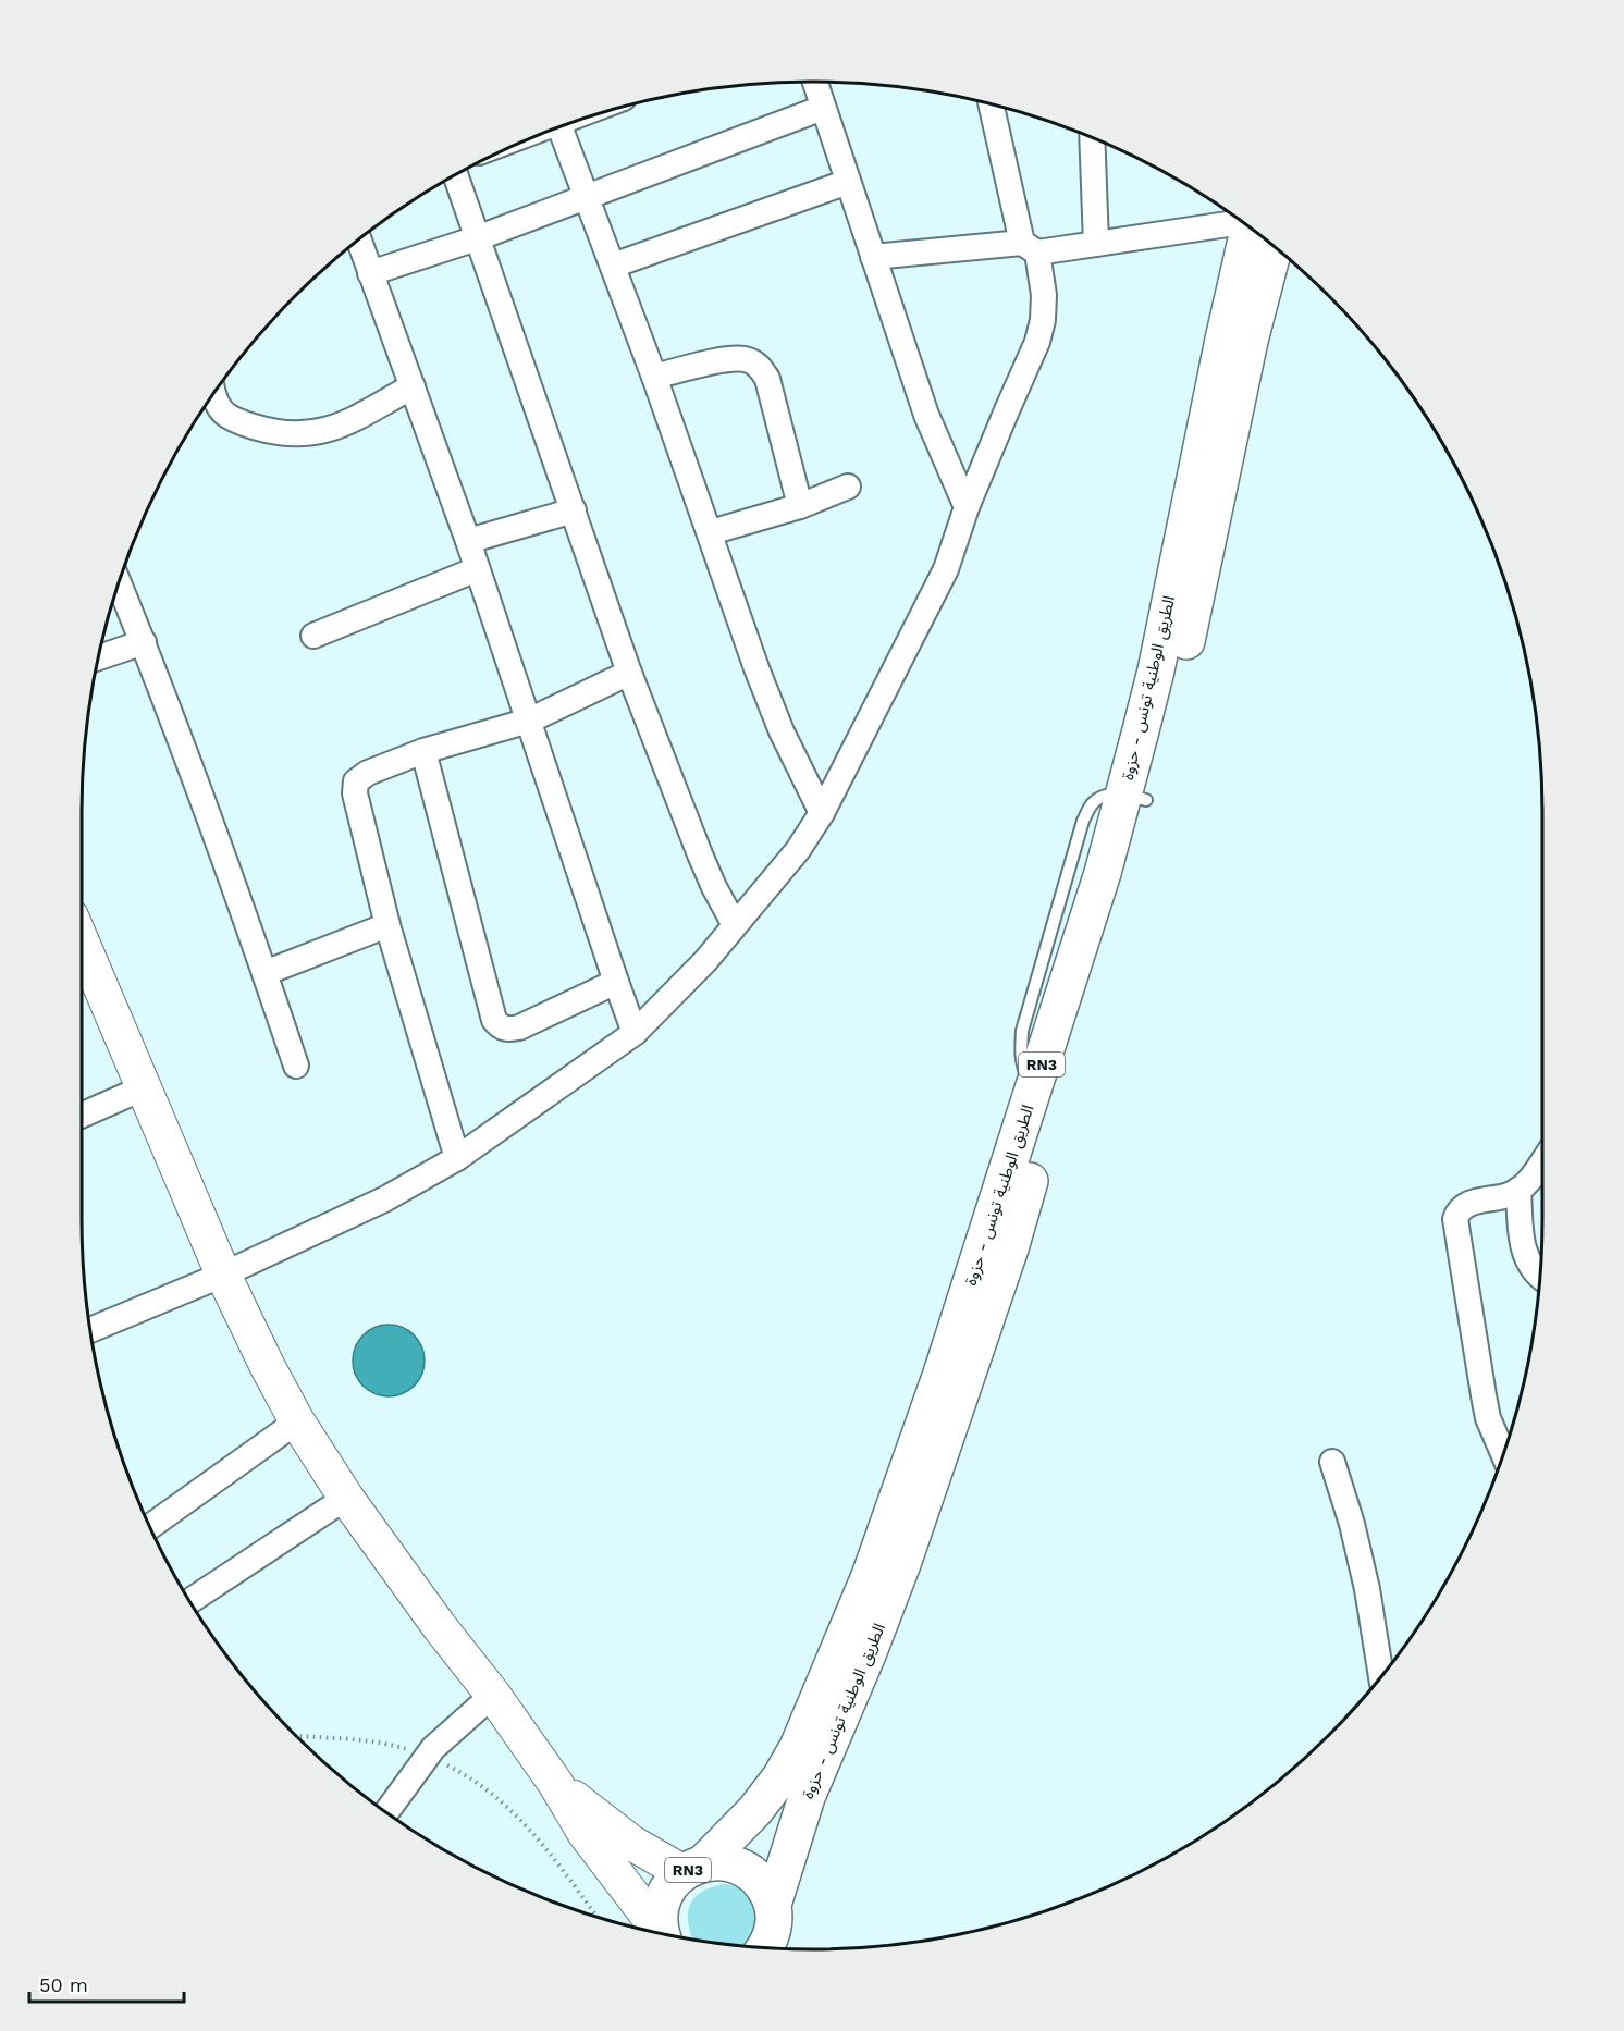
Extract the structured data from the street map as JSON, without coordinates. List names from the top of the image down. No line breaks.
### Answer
{"streets":{"main road":["الطريق الوطنية تونس - حزوة","RN3"]},"crossings":[["الطريق الوطنية تونس - حزوة","RN3"]],"scale_bar":"50 m"}
